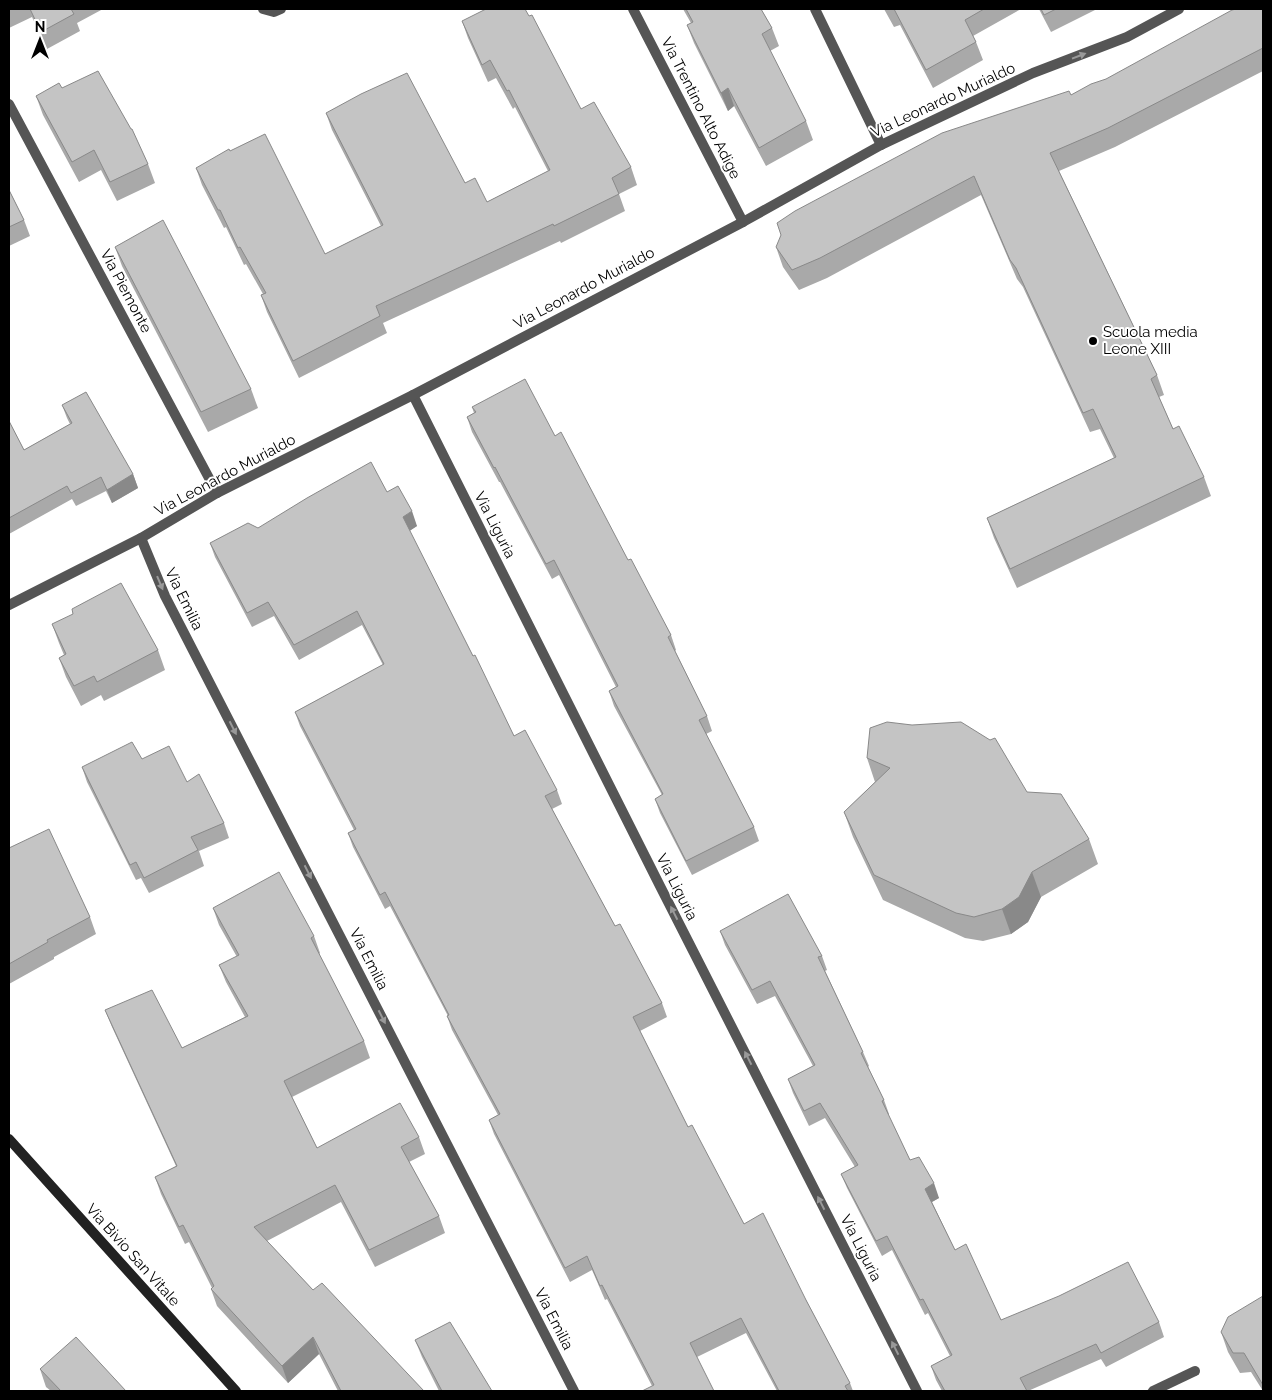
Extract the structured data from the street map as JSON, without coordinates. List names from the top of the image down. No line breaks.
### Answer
{"streets":{"main road":["Via Bivio San Vitale"],"street":["Via Leonardo Murialdo","Via Trentino Alto Adige","Via Piemonte","Via Liguria","Via Emilia"]},"crossings":[["Via Leonardo Murialdo","Via Trentino Alto Adige"],["Via Leonardo Murialdo","Via Piemonte"],["Via Leonardo Murialdo","Via Liguria"],["Via Leonardo Murialdo","Via Emilia"]],"one_way":["Via Liguria","Via Emilia"],"places":["Scuola media Leone XIII"],"north":"top"}
